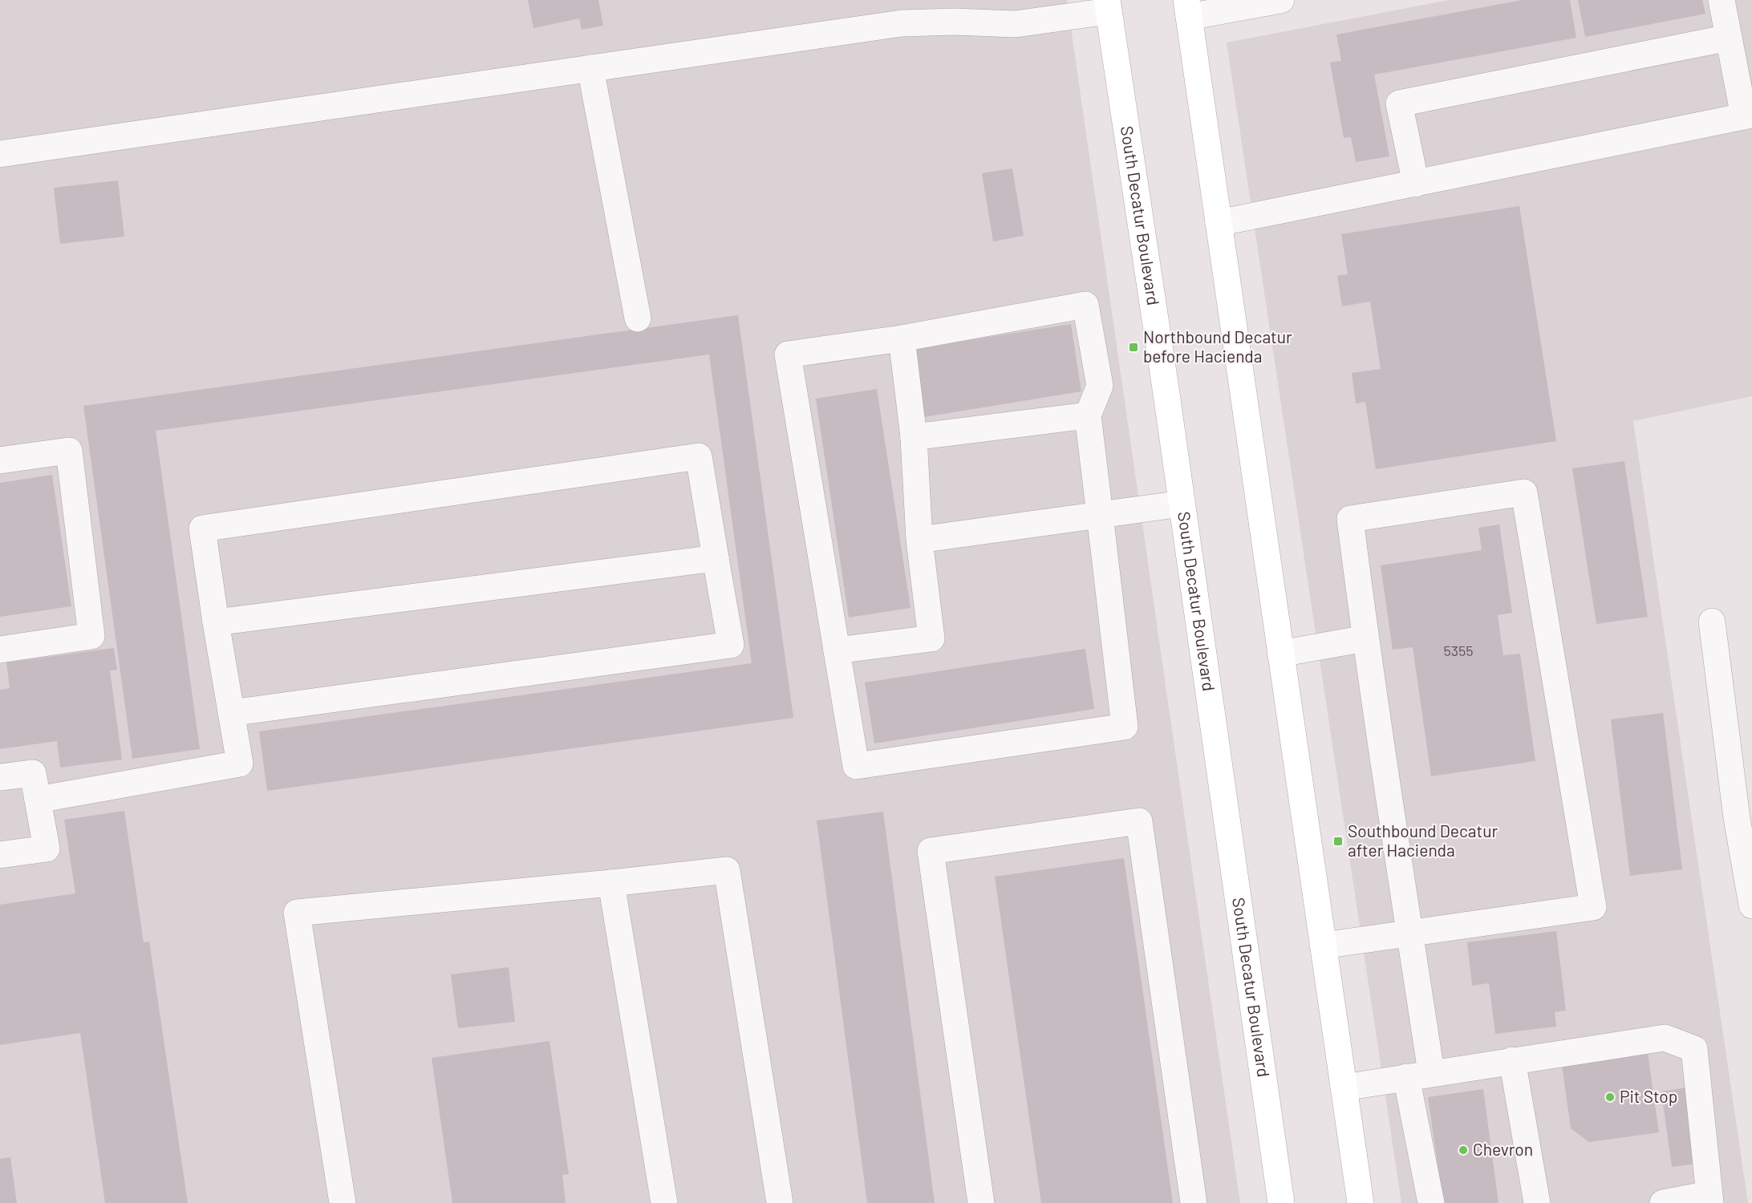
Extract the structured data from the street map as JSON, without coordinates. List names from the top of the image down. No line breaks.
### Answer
{"streets":{"main road":["South Decatur Boulevard"]},"places":{"transit":["Northbound Decatur before Hacienda","Southbound Decatur after Hacienda"],"other":["Pit Stop","Chevron"]},"house_numbers":["5355"]}
